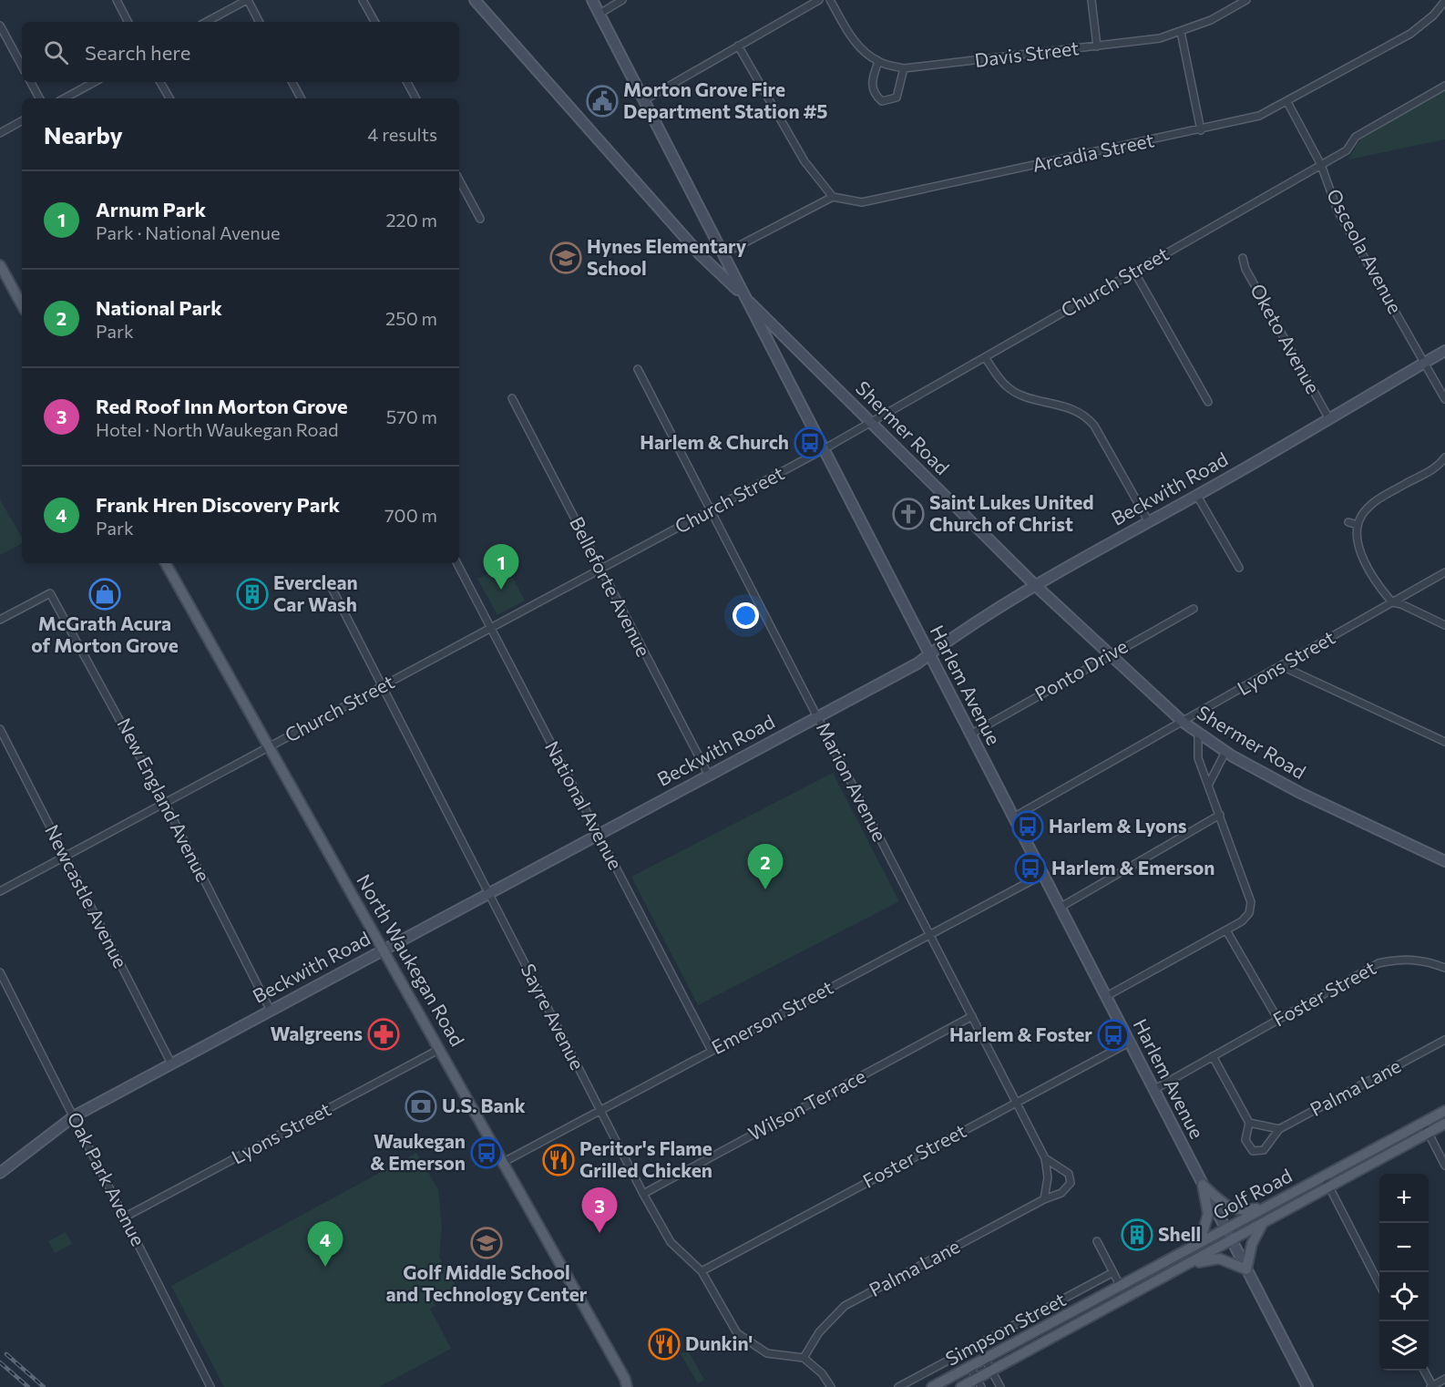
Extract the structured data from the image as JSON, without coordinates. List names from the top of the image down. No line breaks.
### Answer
{"streets":{"main road":["Shermer Road","Beckwith Road","Harlem Avenue","North Waukegan Road","Golf Road"],"street":["Davis Street","Arcadia Street","Osceola Avenue","Church Street","Oketo Avenue","Belleforte Avenue","Lyons Street","Ponto Drive","Marion Avenue","New England Avenue","National Avenue","Newcastle Avenue","Foster Street","Sayre Avenue","Emerson Street","Palma Lane","Wilson Terrace","Oak Park Avenue","Simpson Street"]},"crossings":[["Arcadia Street","Osceola Avenue"],["Osceola Avenue","Church Street"],["Osceola Avenue","Beckwith Road"],["Church Street","Shermer Road"],["Church Street","Belleforte Avenue"],["Church Street","Harlem Avenue"],["Church Street","Marion Avenue"],["Church Street","New England Avenue"],["Church Street","National Avenue"],["Church Street","Newcastle Avenue"],["Church Street","North Waukegan Road"],["Church Street","Sayre Avenue"],["Oketo Avenue","Beckwith Road"],["Shermer Road","Beckwith Road"],["Shermer Road","Lyons Street"],["Shermer Road","Ponto Drive"],["Shermer Road","Harlem Avenue"],["Beckwith Road","Belleforte Avenue"],["Beckwith Road","Harlem Avenue"],["Beckwith Road","Marion Avenue"],["Beckwith Road","New England Avenue"],["Beckwith Road","National Avenue"],["Beckwith Road","Newcastle Avenue"],["Beckwith Road","North Waukegan Road"],["Beckwith Road","Sayre Avenue"],["Beckwith Road","Oak Park Avenue"],["Lyons Street","Harlem Avenue"],["Lyons Street","North Waukegan Road"],["Lyons Street","Oak Park Avenue"],["Ponto Drive","Harlem Avenue"],["Harlem Avenue","Foster Street"],["Harlem Avenue","Emerson Street"],["Harlem Avenue","Golf Road"],["Marion Avenue","Foster Street"],["Marion Avenue","Emerson Street"],["Marion Avenue","Palma Lane"],["Marion Avenue","Wilson Terrace"],["National Avenue","Emerson Street"],["North Waukegan Road","Emerson Street"],["Foster Street","Sayre Avenue"],["Sayre Avenue","Emerson Street"],["Sayre Avenue","Palma Lane"],["Sayre Avenue","Wilson Terrace"]],"places":{"public building":["Morton Grove Fire Department Station #5"],"school or university":["Hynes Elementary School","Golf Middle School and Technology Center"],"bus stop":["Harlem & Church","Harlem & Lyons","Harlem & Emerson","Harlem & Foster","Waukegan & Emerson"],"church":["Saint Lukes United Church of Christ"],"shop":["McGrath Acura of Morton Grove"],"building":["Everclean Car Wash","Shell"],"pharmacy":["Walgreens"],"bank":["U.S. Bank"],"restaurant":["Peritor's Flame Grilled Chicken","Dunkin'"]},"page":{"search":"Search here","heading":["Nearby","4 results"],"list":[{"mark":"1","name":"Arnum Park","note":"Park · National Avenue","value":"220 m"},{"mark":"2","name":"National Park","note":"Park","value":"250 m"},{"mark":"3","name":"Red Roof Inn Morton Grove","note":"Hotel · North Waukegan Road","value":"570 m"},{"mark":"4","name":"Frank Hren Discovery Park","note":"Park","value":"700 m"}],"pins":["1","2","3","4"],"map_buttons":["+","−"]}}
